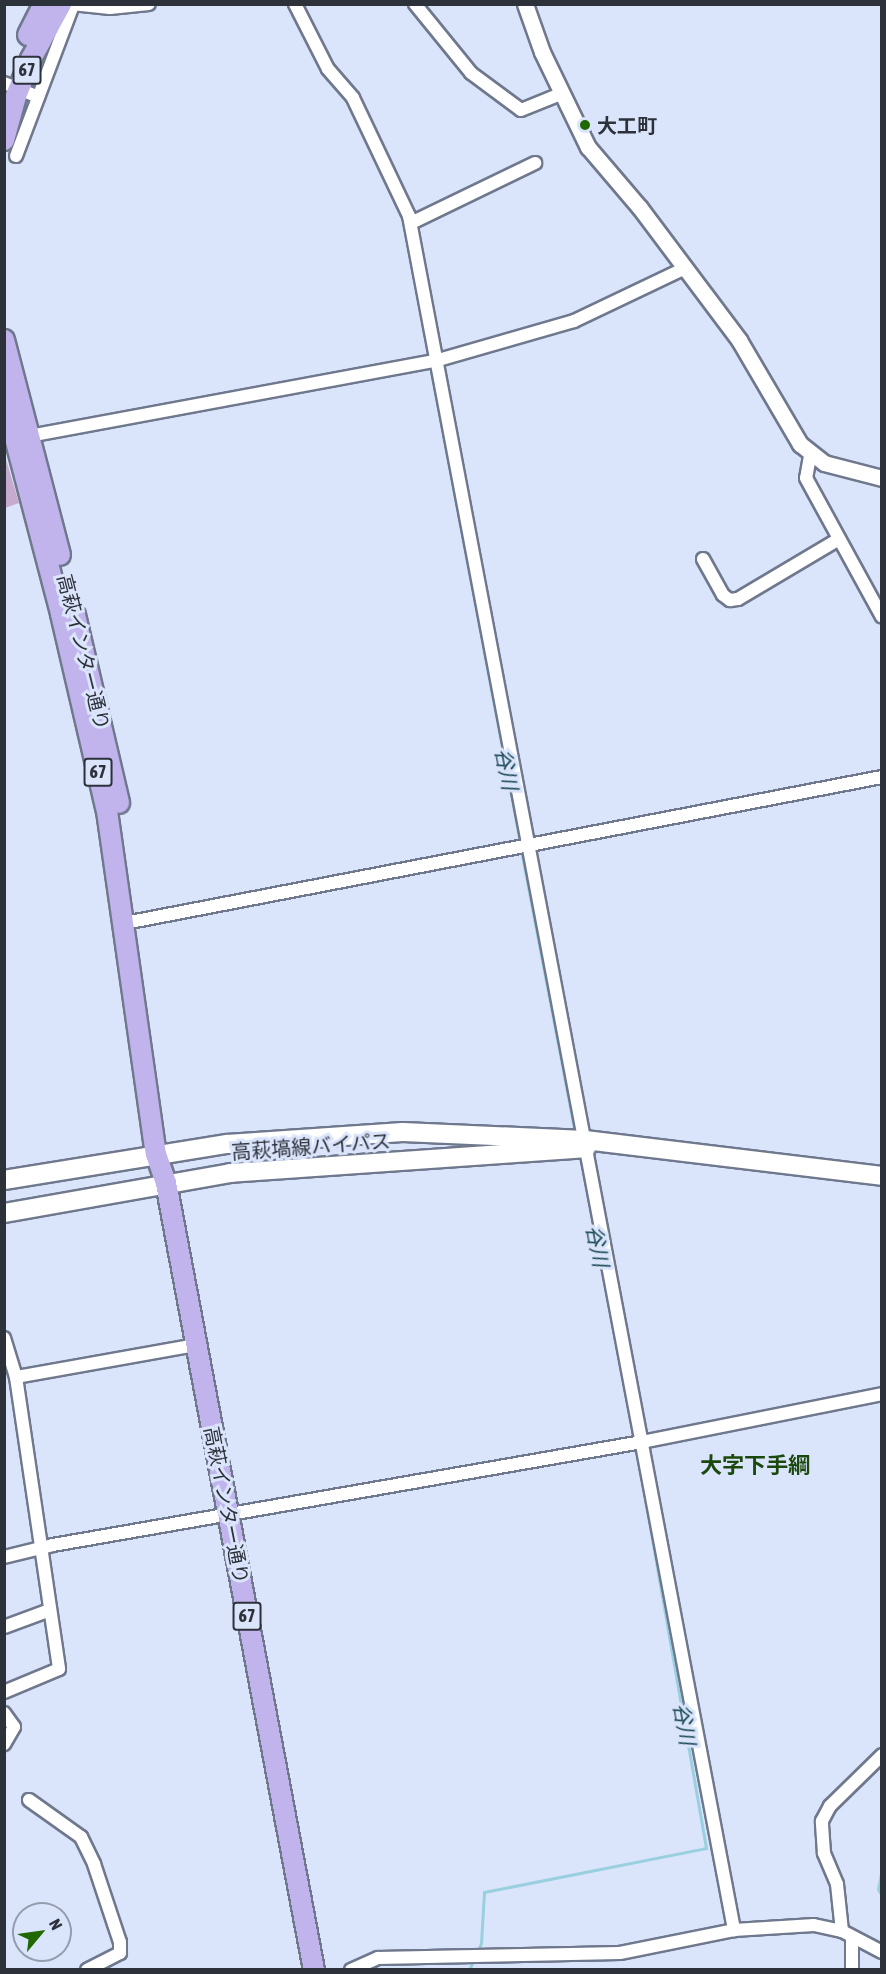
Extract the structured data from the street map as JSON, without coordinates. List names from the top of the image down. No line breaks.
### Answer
{"streets":{"main road":["67","高萩インター通り","高萩塙線バイパス"]},"crossings":[["高萩インター通り","高萩塙線バイパス"]],"districts":["大字下手綱"],"water":["谷川"],"places":["大工町"],"north":"top right"}
